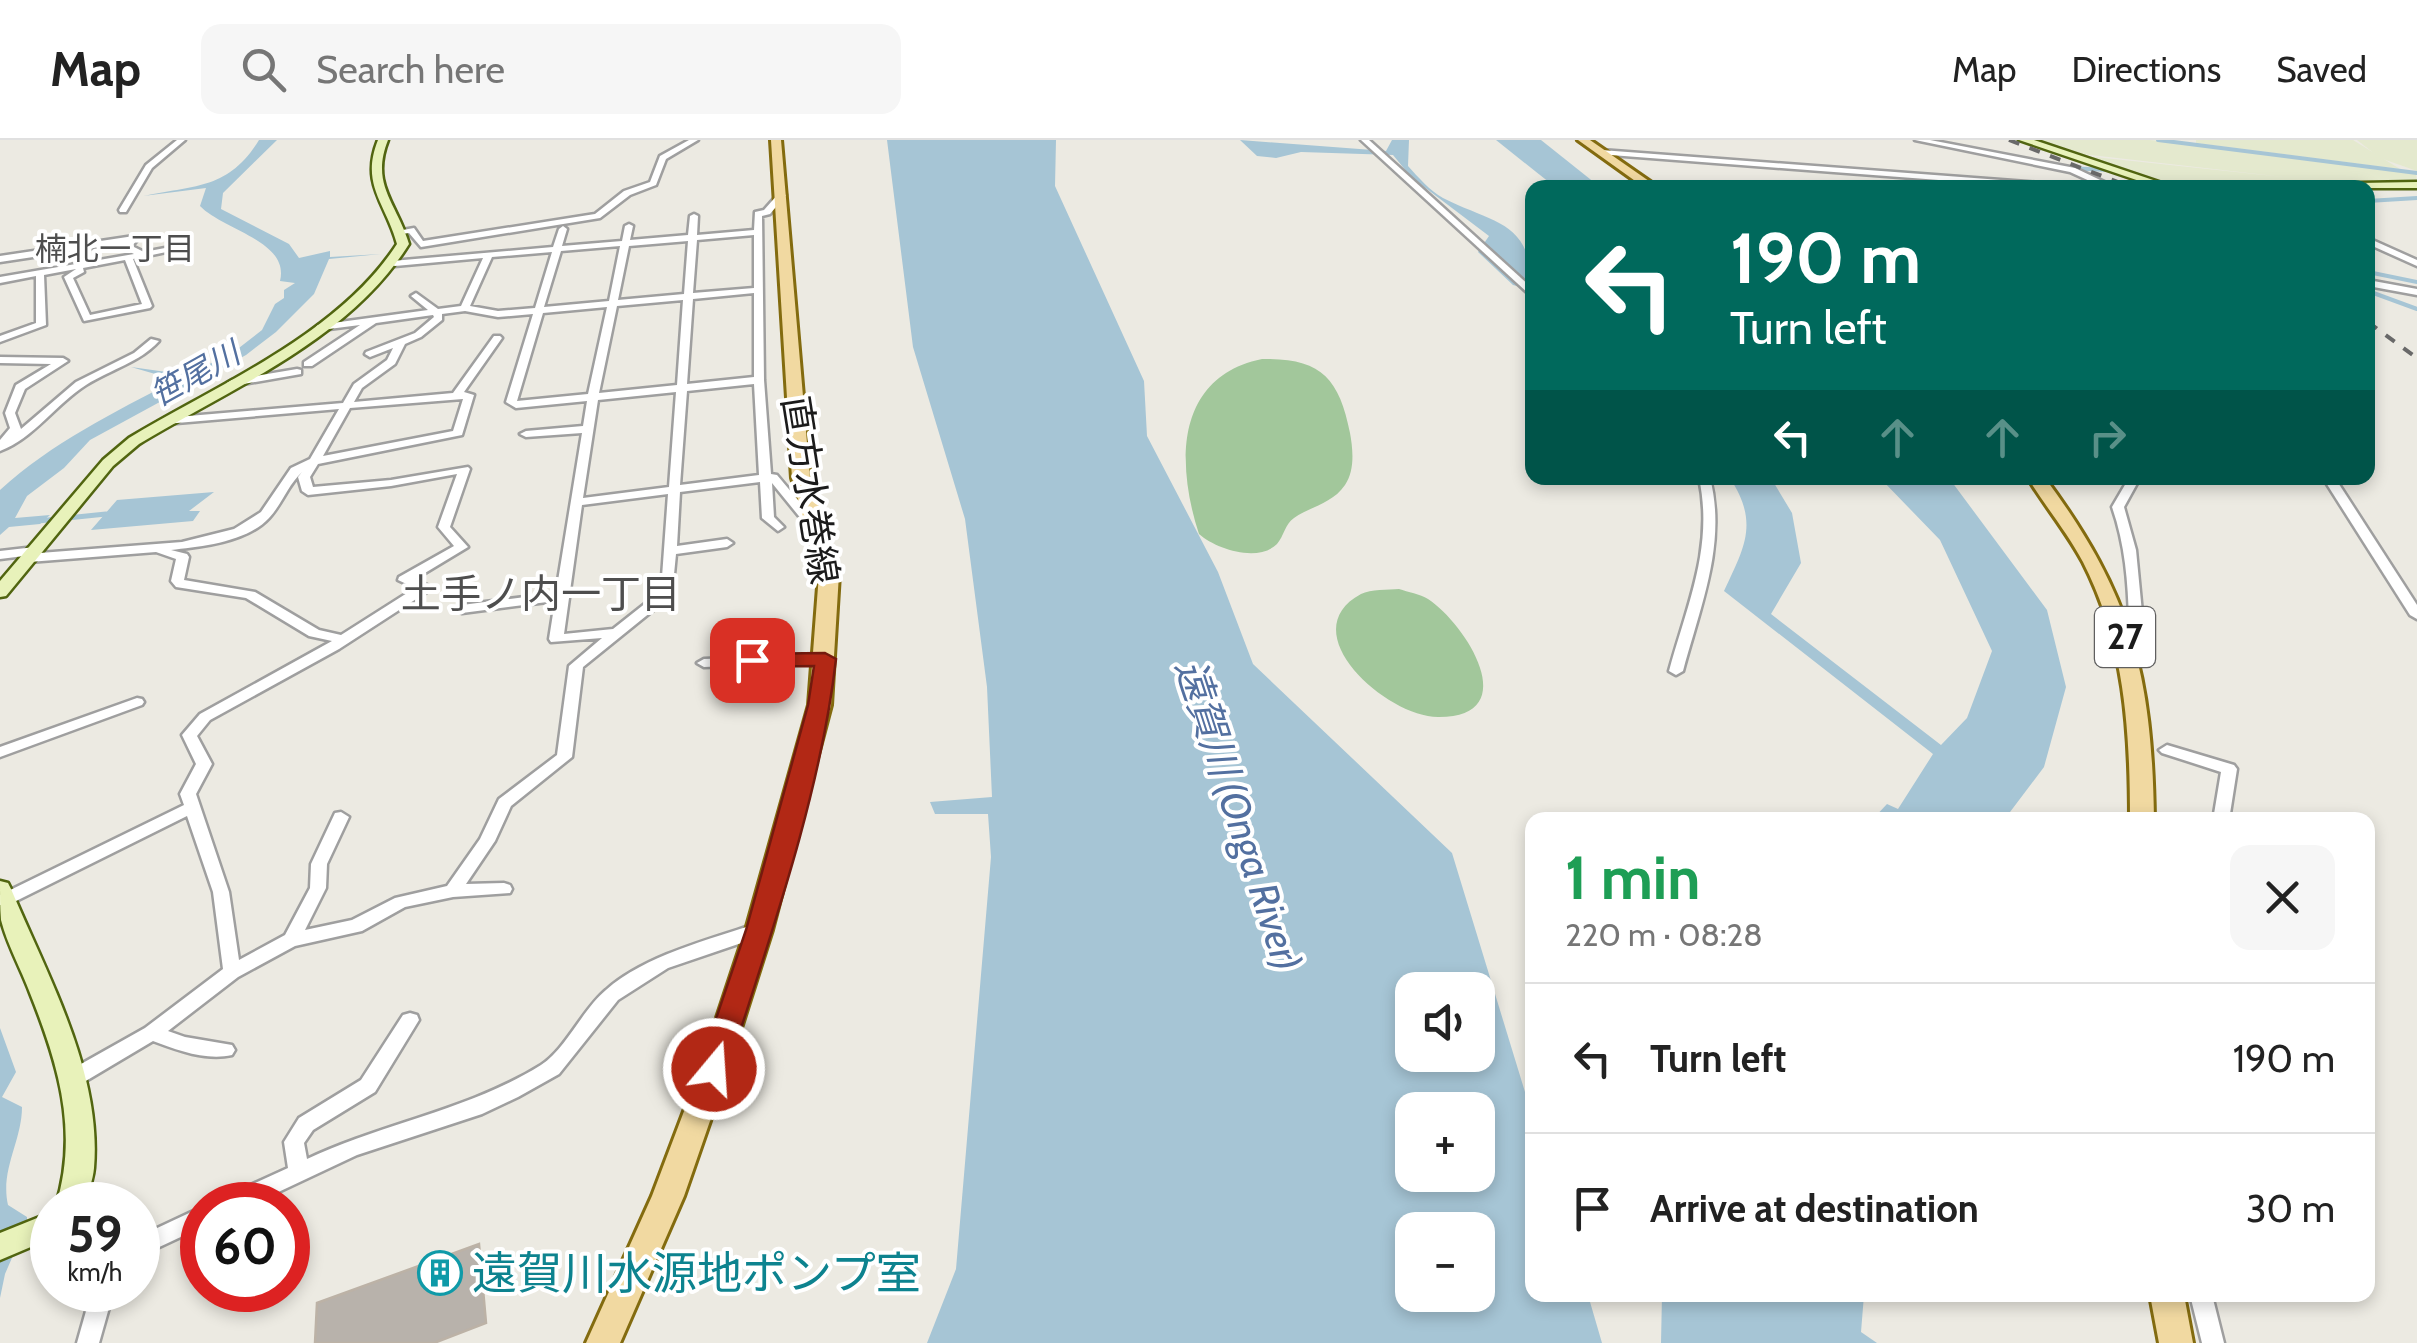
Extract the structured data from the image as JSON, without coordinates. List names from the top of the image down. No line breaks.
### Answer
{"streets":{"main road":["直方水巻線","27"]},"districts":["楠北一丁目","土手ノ内一丁目"],"water":["笹尾川","遠賀川 (Onga River)"],"places":{"building":["遠賀川水源地ポンプ室"]},"page":{"header":"Map","search":"Search here","nav":["Map","Directions","Saved"],"turn":["190 m","Turn left"],"heading":["1 min","220 m · 08:28"],"map_buttons":["+","−"],"list":[{"name":"Turn left","value":"190 m"},{"name":"Arrive at destination","value":"30 m"}],"speed":"59 km/h","limit":"60"}}
